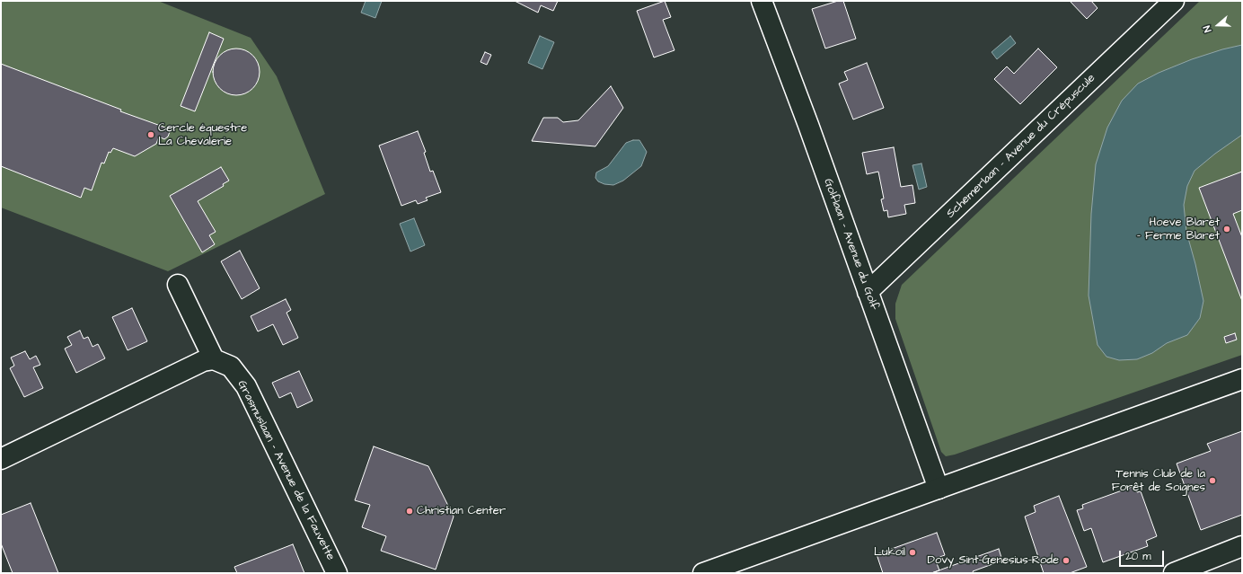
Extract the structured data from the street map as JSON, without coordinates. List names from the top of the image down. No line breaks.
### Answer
{"streets":{"street":["Schemerlaan - Avenue du Crépuscule","Golflaan - Avenue du Golf","Grasmuslaan - Avenue de la Fauvette"]},"crossings":[["Schemerlaan - Avenue du Crépuscule","Golflaan - Avenue du Golf"]],"places":["Cercle équestre La Chevalerie","Hoeve Blaret - Ferme Blaret","Tennis Club de la Forêt de Soignes","Christian Center","Lukoil","Dovy Sint-Genesius-Rode"],"scale_bar":"20 m","north":"left"}
